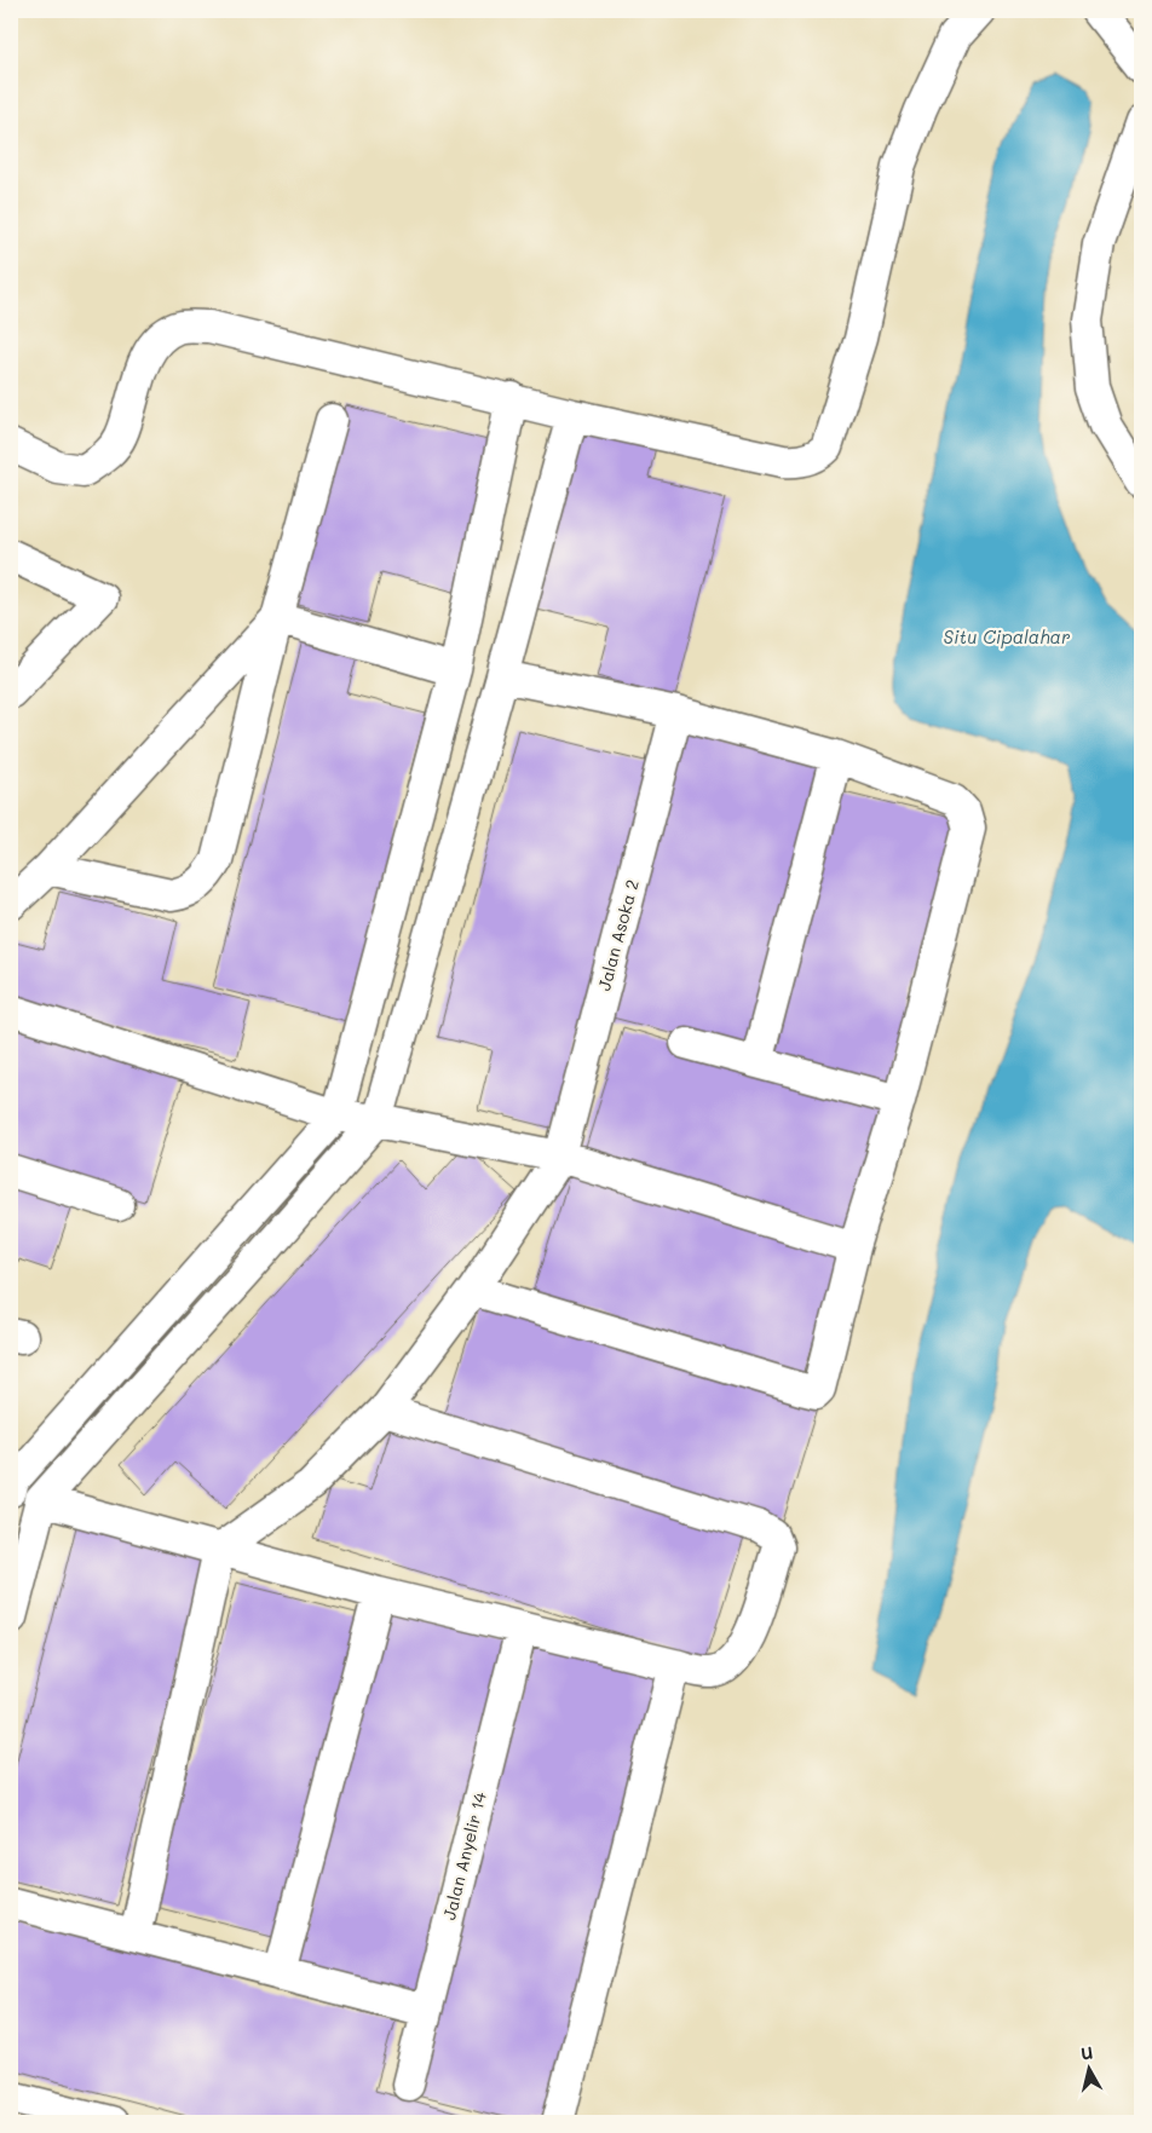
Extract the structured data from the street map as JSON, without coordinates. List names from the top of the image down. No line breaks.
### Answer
{"streets":{"street":["Jalan Asoka 2","Jalan Anyelir 14"]},"water":["Situ Cipalahar"],"north":"top"}
